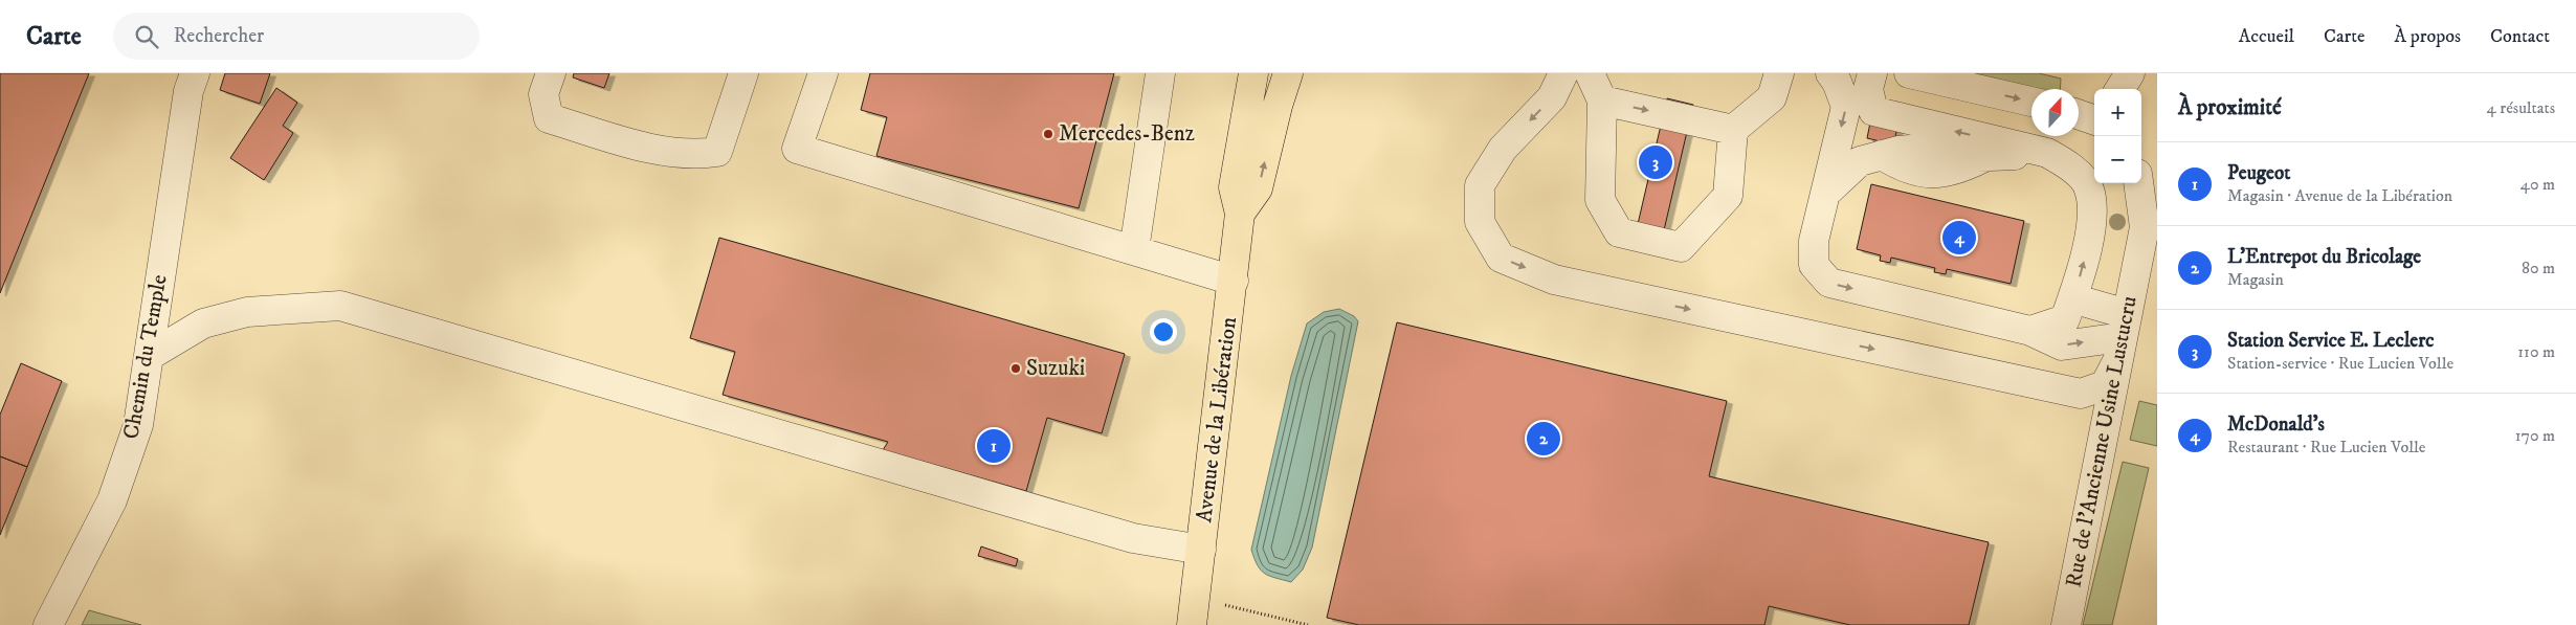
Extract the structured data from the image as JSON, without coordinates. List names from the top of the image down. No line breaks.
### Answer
{"streets":{"main road":["Avenue de la Libération"],"street":["Chemin du Temple","Rue de l'Ancienne Usine Lustucru"]},"places":["Mercedes-Benz","Suzuki"],"north":"top","page":{"header":"Carte","search":"Rechercher","nav":["Accueil","Carte","À propos","Contact"],"heading":["À proximité","4 résultats"],"map_buttons":["+","−"],"list":[{"mark":"1","name":"Peugeot","note":"Magasin · Avenue de la Libération","value":"40 m"},{"mark":"2","name":"L'Entrepot du Bricolage","note":"Magasin","value":"80 m"},{"mark":"3","name":"Station Service E. Leclerc","note":"Station-service · Rue Lucien Volle","value":"110 m"},{"mark":"4","name":"McDonald's","note":"Restaurant · Rue Lucien Volle","value":"170 m"}],"pins":["3","4","2","1"]}}
